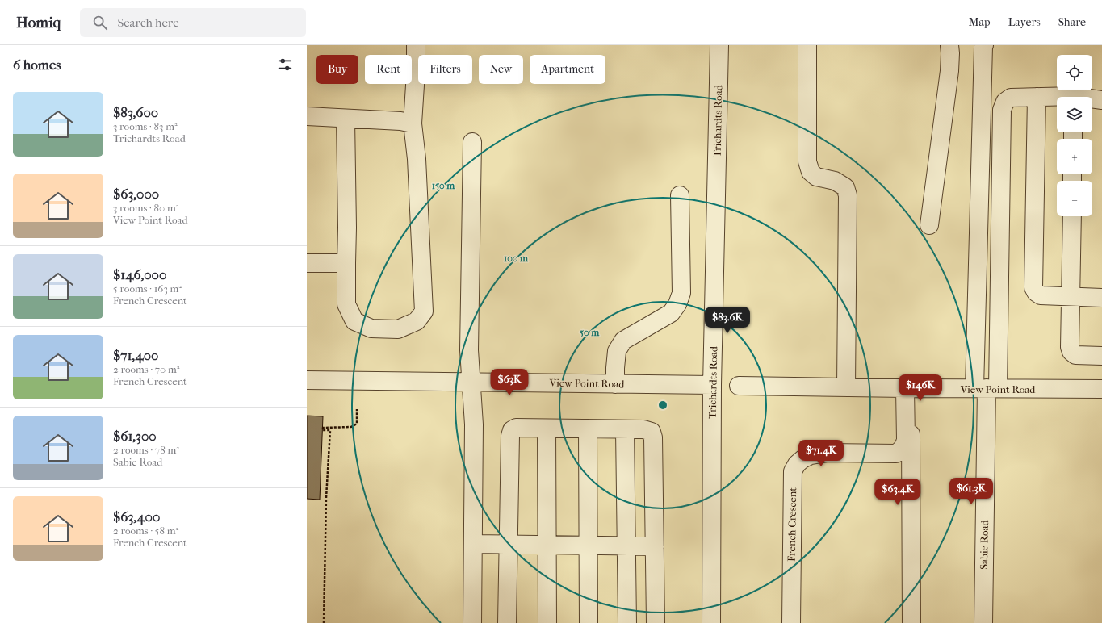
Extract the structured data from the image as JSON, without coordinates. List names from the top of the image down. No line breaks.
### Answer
{"streets":{"street":["Trichardts Road","View Point Road","French Crescent","Sabie Road"]},"crossings":[["Trichardts Road","View Point Road"],["View Point Road","French Crescent"],["View Point Road","Sabie Road"]],"page":{"header":"Homiq","search":"Search here","nav":["Map","Layers","Share"],"heading":"6 homes","map_buttons":["+","−"],"chip":["Buy","Rent","Filters","New","Apartment"],"list":[{"name":"$83,600","note":"3 rooms · 83 m² · Trichardts Road"},{"name":"$63,000","note":"3 rooms · 80 m² · View Point Road"},{"name":"$146,000","note":"5 rooms · 163 m² · French Crescent"},{"name":"$71,400","note":"2 rooms · 70 m² · French Crescent"},{"name":"$61,300","note":"2 rooms · 78 m² · Sabie Road"},{"name":"$63,400","note":"2 rooms · 58 m² · French Crescent"}],"price":["$83.6K","$63K","$146K","$71.4K","$61.3K","$63.4K"]},"rings":["150 m","100 m","50 m"]}
